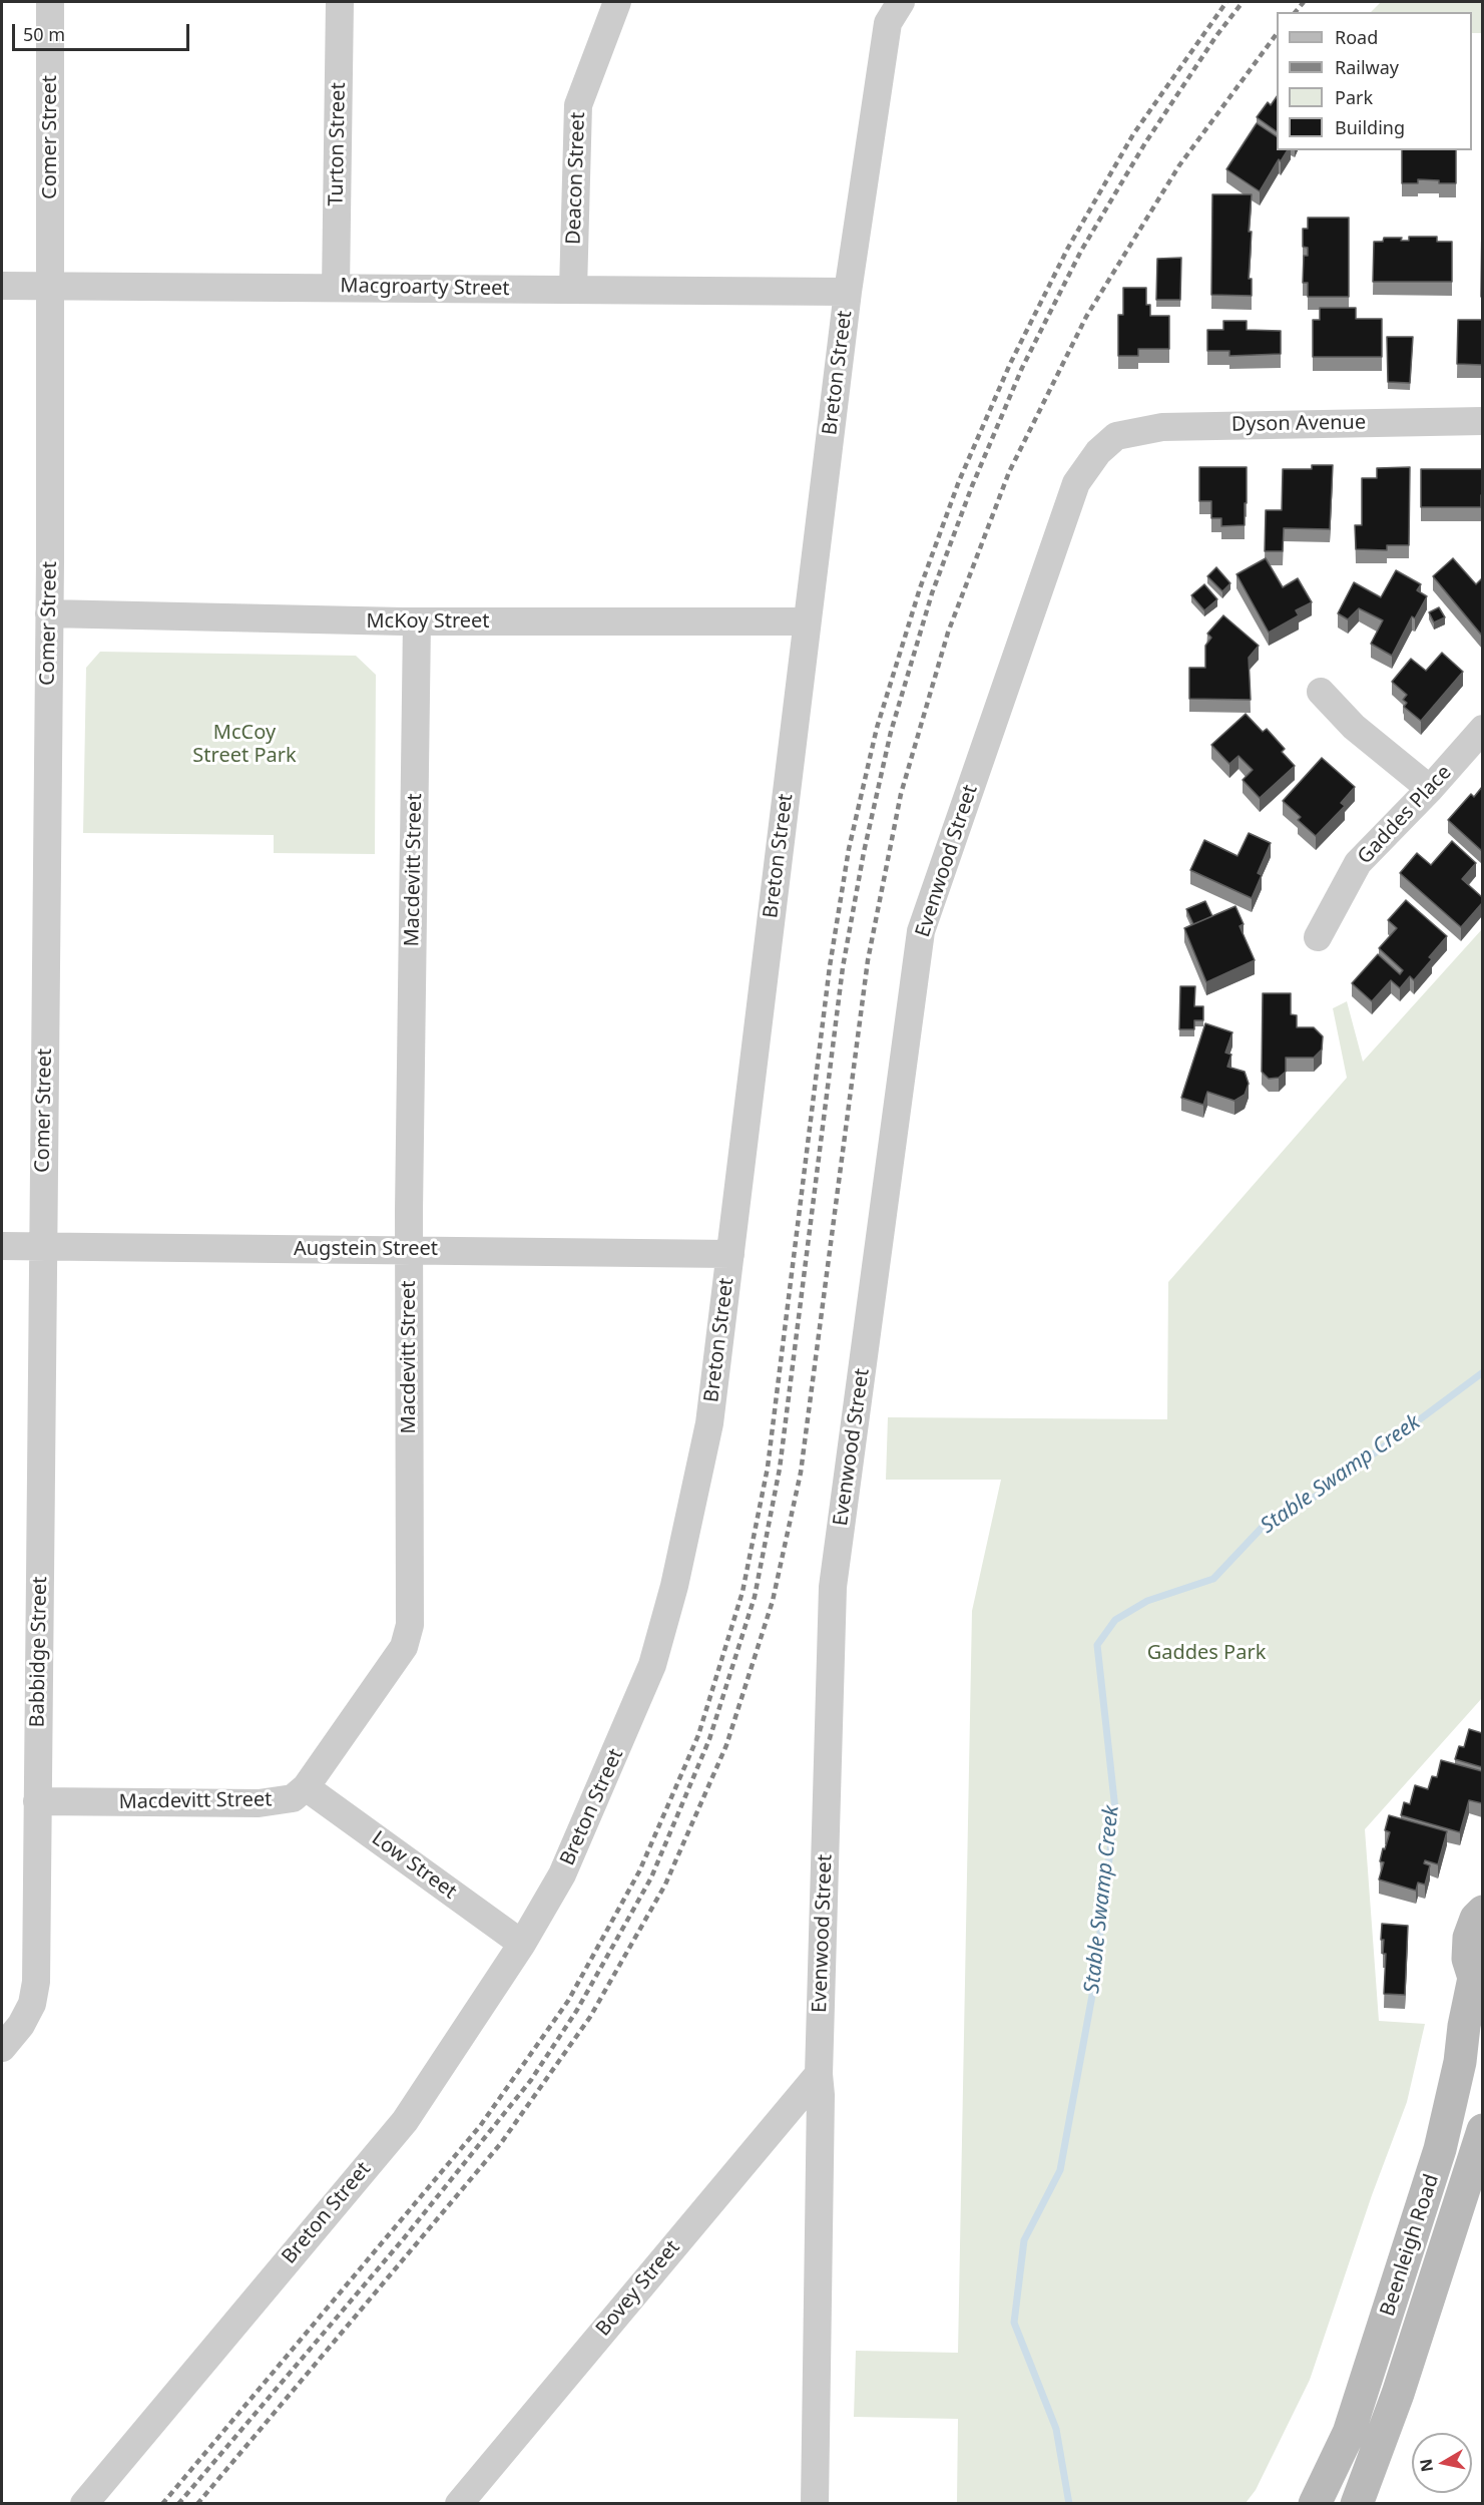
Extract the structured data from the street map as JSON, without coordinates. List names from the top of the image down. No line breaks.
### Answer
{"streets":{"main road":["Beenleigh Road"],"street":["Comer Street","Turton Street","Deacon Street","Macgroarty Street","Breton Street","Dyson Avenue","McKoy Street","Gaddes Place","Evenwood Street","Macdevitt Street","Augstein Street","Babbidge Street","Low Street","Bovey Street"]},"crossings":[["Comer Street","Macgroarty Street"],["Comer Street","McKoy Street"],["Comer Street","Augstein Street"],["Comer Street","Babbidge Street"],["Turton Street","Macgroarty Street"],["Deacon Street","Macgroarty Street"],["Macgroarty Street","Breton Street"],["Breton Street","McKoy Street"],["Breton Street","Augstein Street"],["Breton Street","Low Street"],["Dyson Avenue","Evenwood Street"],["McKoy Street","Macdevitt Street"],["Evenwood Street","Bovey Street"],["Macdevitt Street","Augstein Street"],["Macdevitt Street","Babbidge Street"],["Macdevitt Street","Low Street"],["Augstein Street","Babbidge Street"]],"water":["Stable Swamp Creek"],"parks":["McCoy Street Park","Gaddes Park"],"legend":["Road","Railway","Park","Building"],"scale_bar":"50 m","north":"left"}
